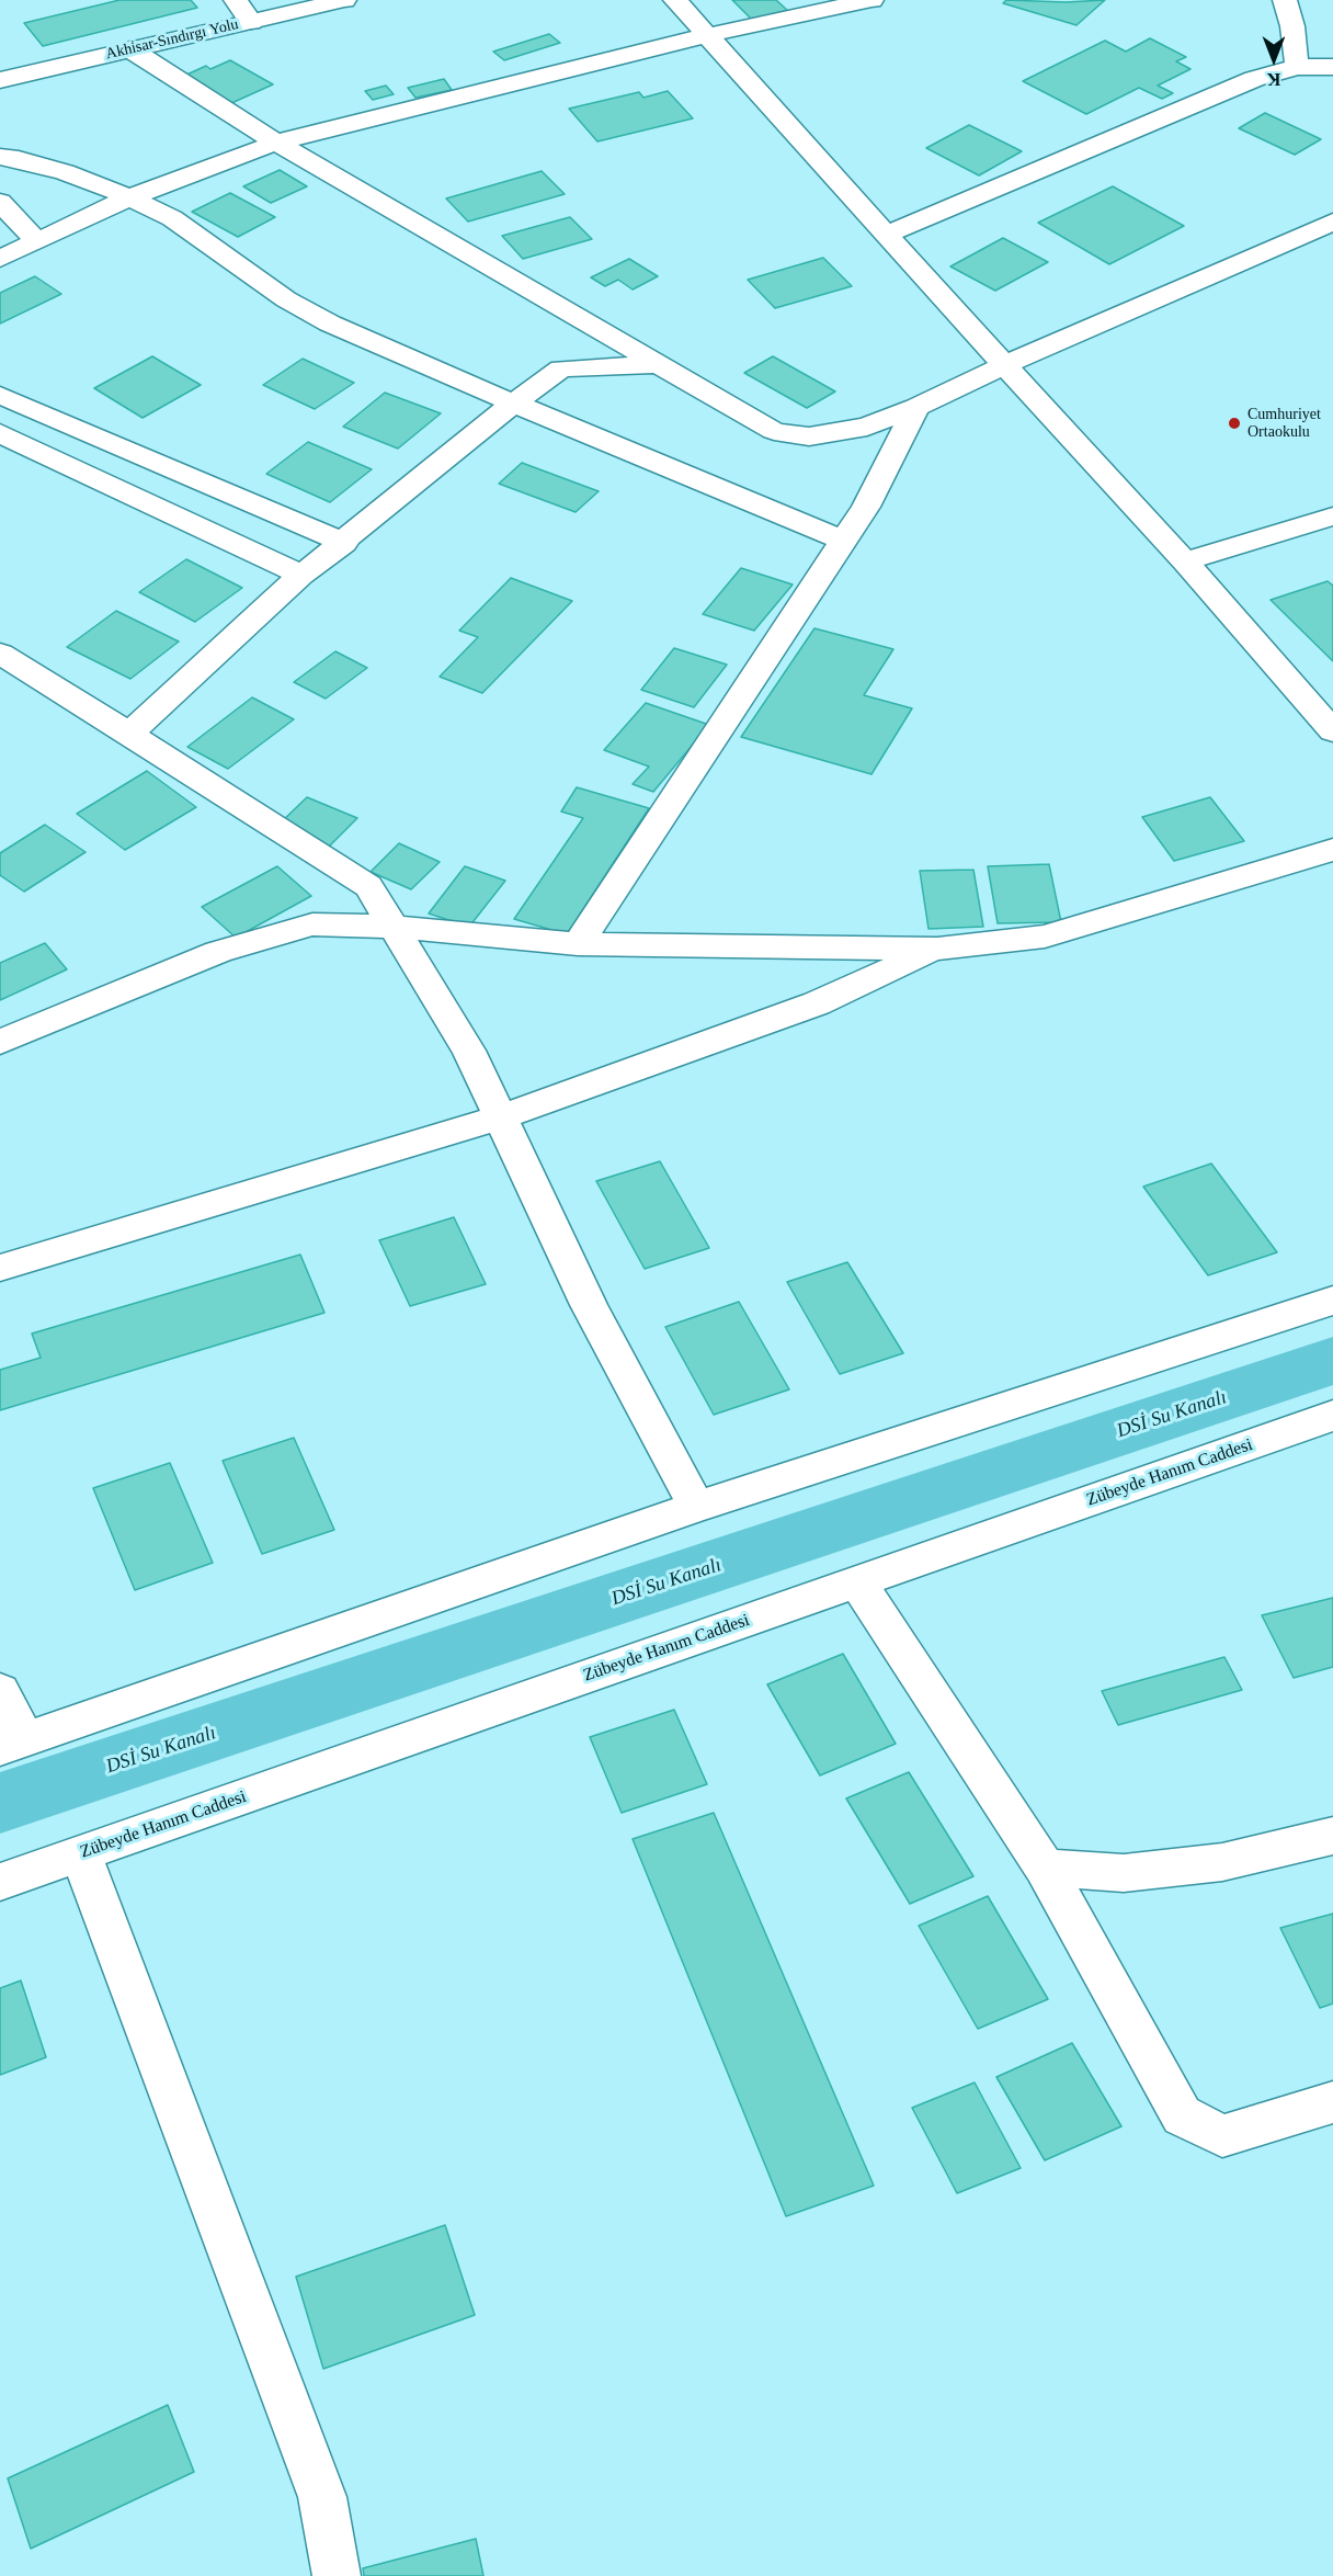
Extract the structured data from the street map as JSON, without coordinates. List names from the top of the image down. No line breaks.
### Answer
{"streets":{"street":["Akhisar-Sındırgı Yolu","Zübeyde Hanım Caddesi"]},"water":["DSİ Su Kanalı"],"places":["Cumhuriyet Ortaokulu"],"north":"bottom"}
